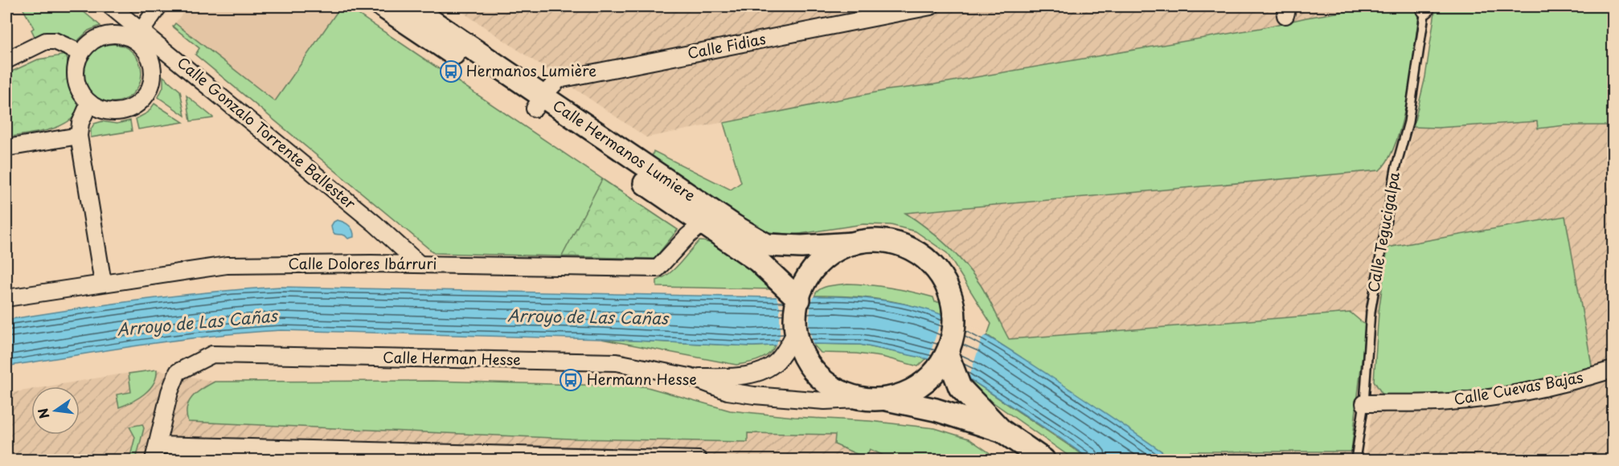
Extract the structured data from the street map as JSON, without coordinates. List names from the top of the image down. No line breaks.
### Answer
{"streets":{"main road":["Calle Hermanos Lumiere","Calle Herman Hesse"],"street":["Calle Fidias","Calle Gonzalo Torrente Ballester","Calle Dolores Ibárruri","Calle Cuevas Bajas"],"lane":["Calle Tegucigalpa"]},"crossings":[["Calle Fidias","Calle Hermanos Lumiere"],["Calle Gonzalo Torrente Ballester","Calle Dolores Ibárruri"],["Calle Hermanos Lumiere","Calle Dolores Ibárruri"],["Calle Hermanos Lumiere","Calle Herman Hesse"],["Calle Tegucigalpa","Calle Cuevas Bajas"]],"water":["Arroyo de Las Cañas"],"places":{"bus stop":["Hermanos Lumière","Hermann Hesse"]},"north":"left"}
